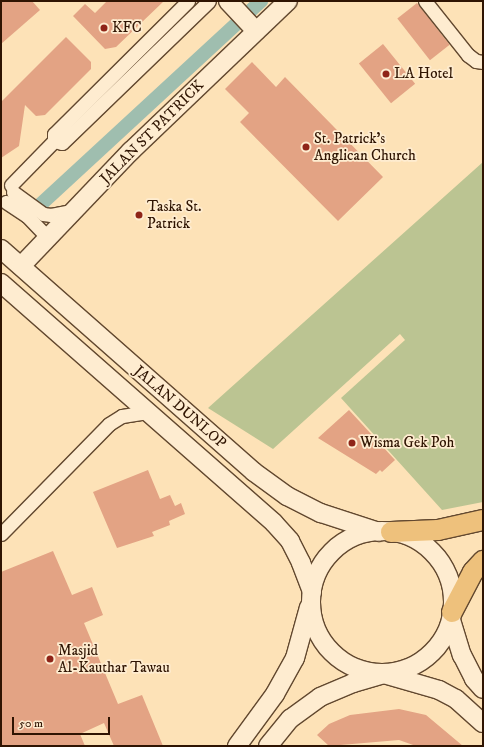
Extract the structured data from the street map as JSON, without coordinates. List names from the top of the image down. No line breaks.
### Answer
{"streets":{"main road":["JALAN ST PATRICK","JALAN DUNLOP"]},"crossings":[["JALAN ST PATRICK","JALAN DUNLOP"]],"places":["KFC","LA Hotel","St. Patrick's Anglican Church","Taska St. Patrick","Wisma Gek Poh","Masjid Al-Kauthar Tawau"],"scale_bar":"50 m"}
